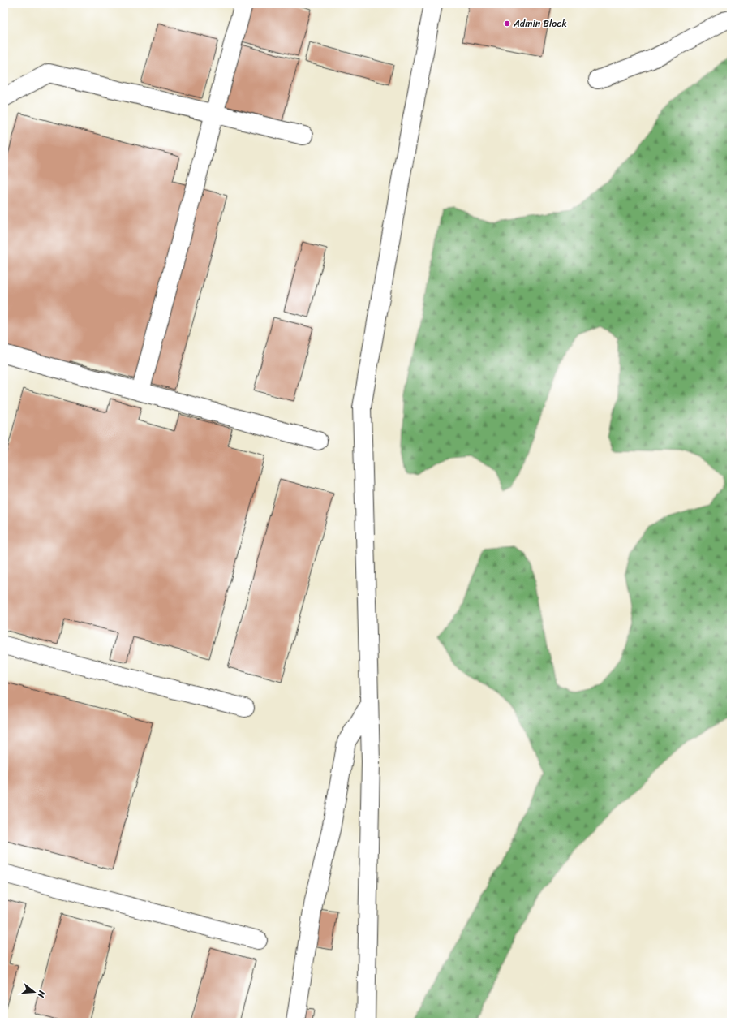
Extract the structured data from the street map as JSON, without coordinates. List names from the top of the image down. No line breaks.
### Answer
{"places":["Admin Block"],"north":"right"}
